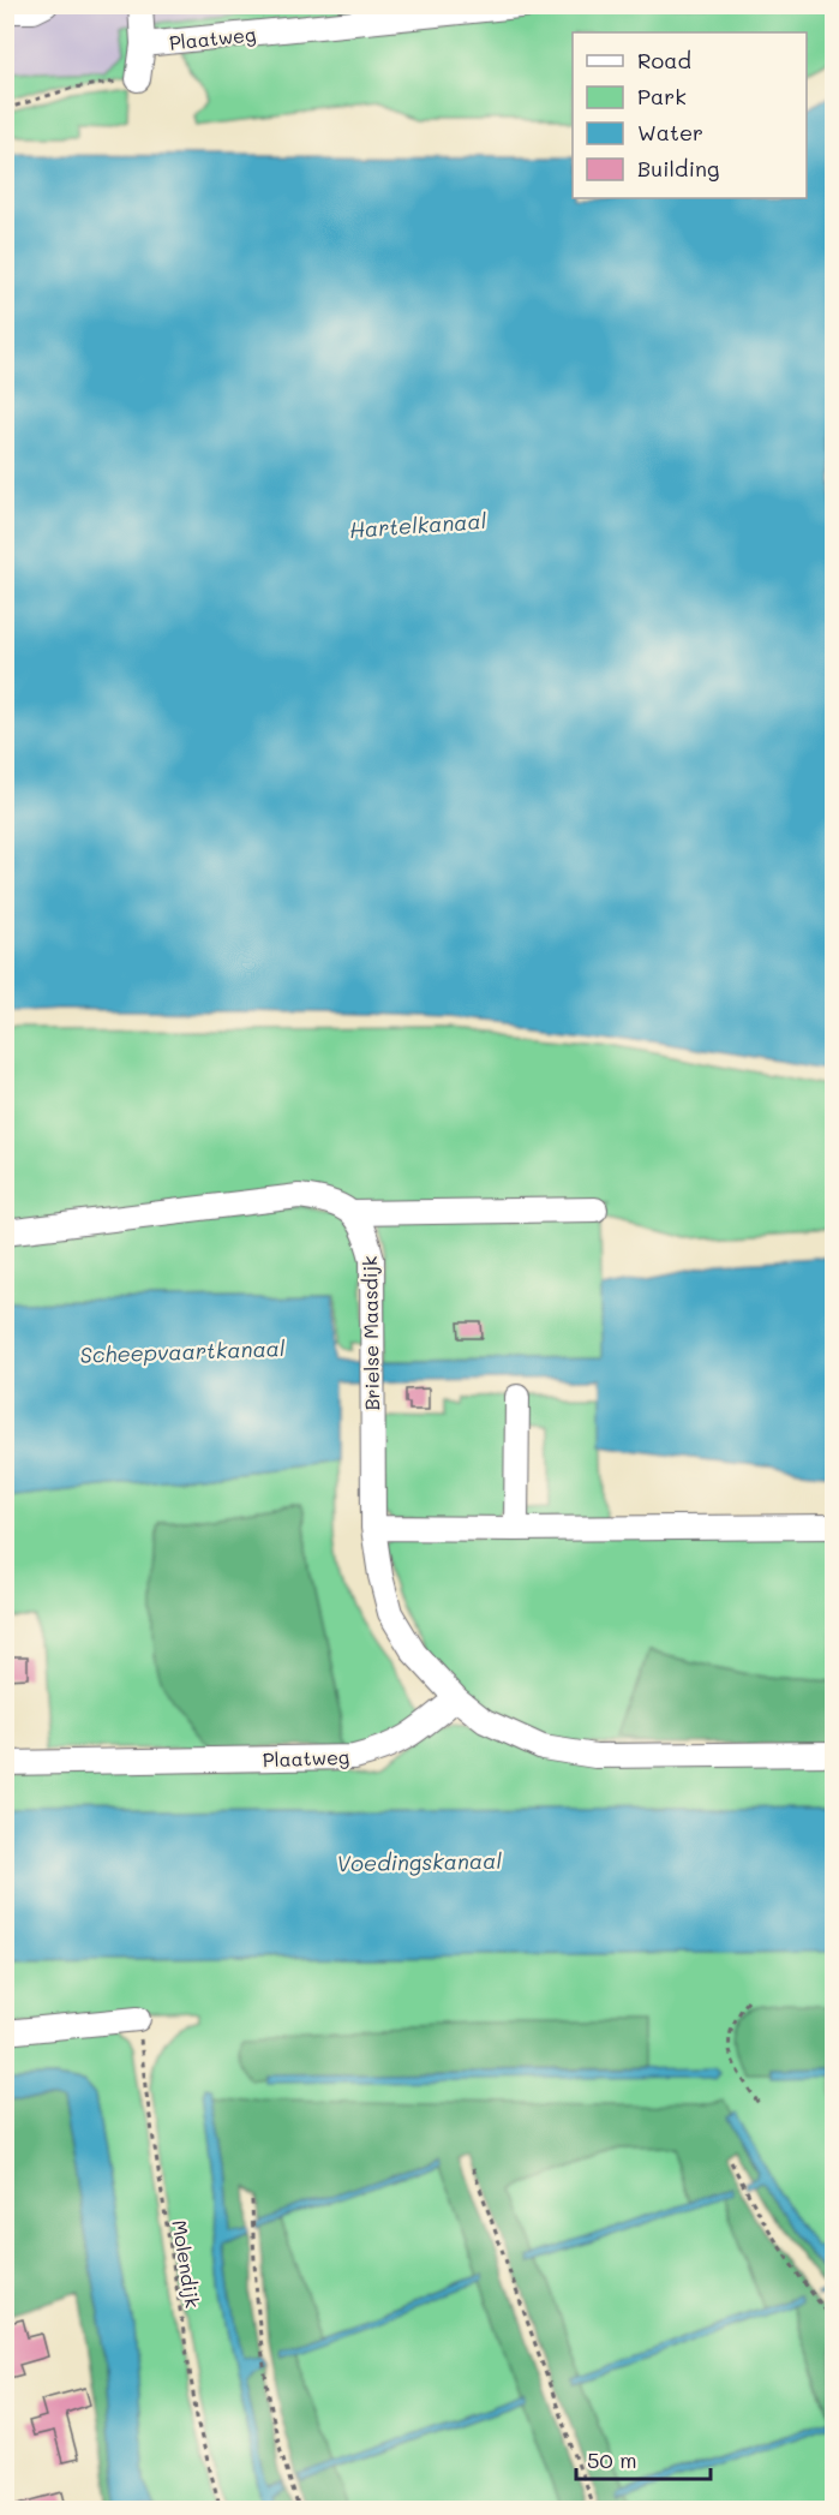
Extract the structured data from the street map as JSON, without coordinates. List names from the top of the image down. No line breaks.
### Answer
{"streets":{"street":["Plaatweg","Brielse Maasdijk"],"path":["Molendijk"]},"crossings":[["Plaatweg","Brielse Maasdijk"]],"water":["Hartelkanaal","Scheepvaartkanaal","Voedingskanaal"],"legend":["Road","Park","Water","Building"],"scale_bar":"50 m"}
